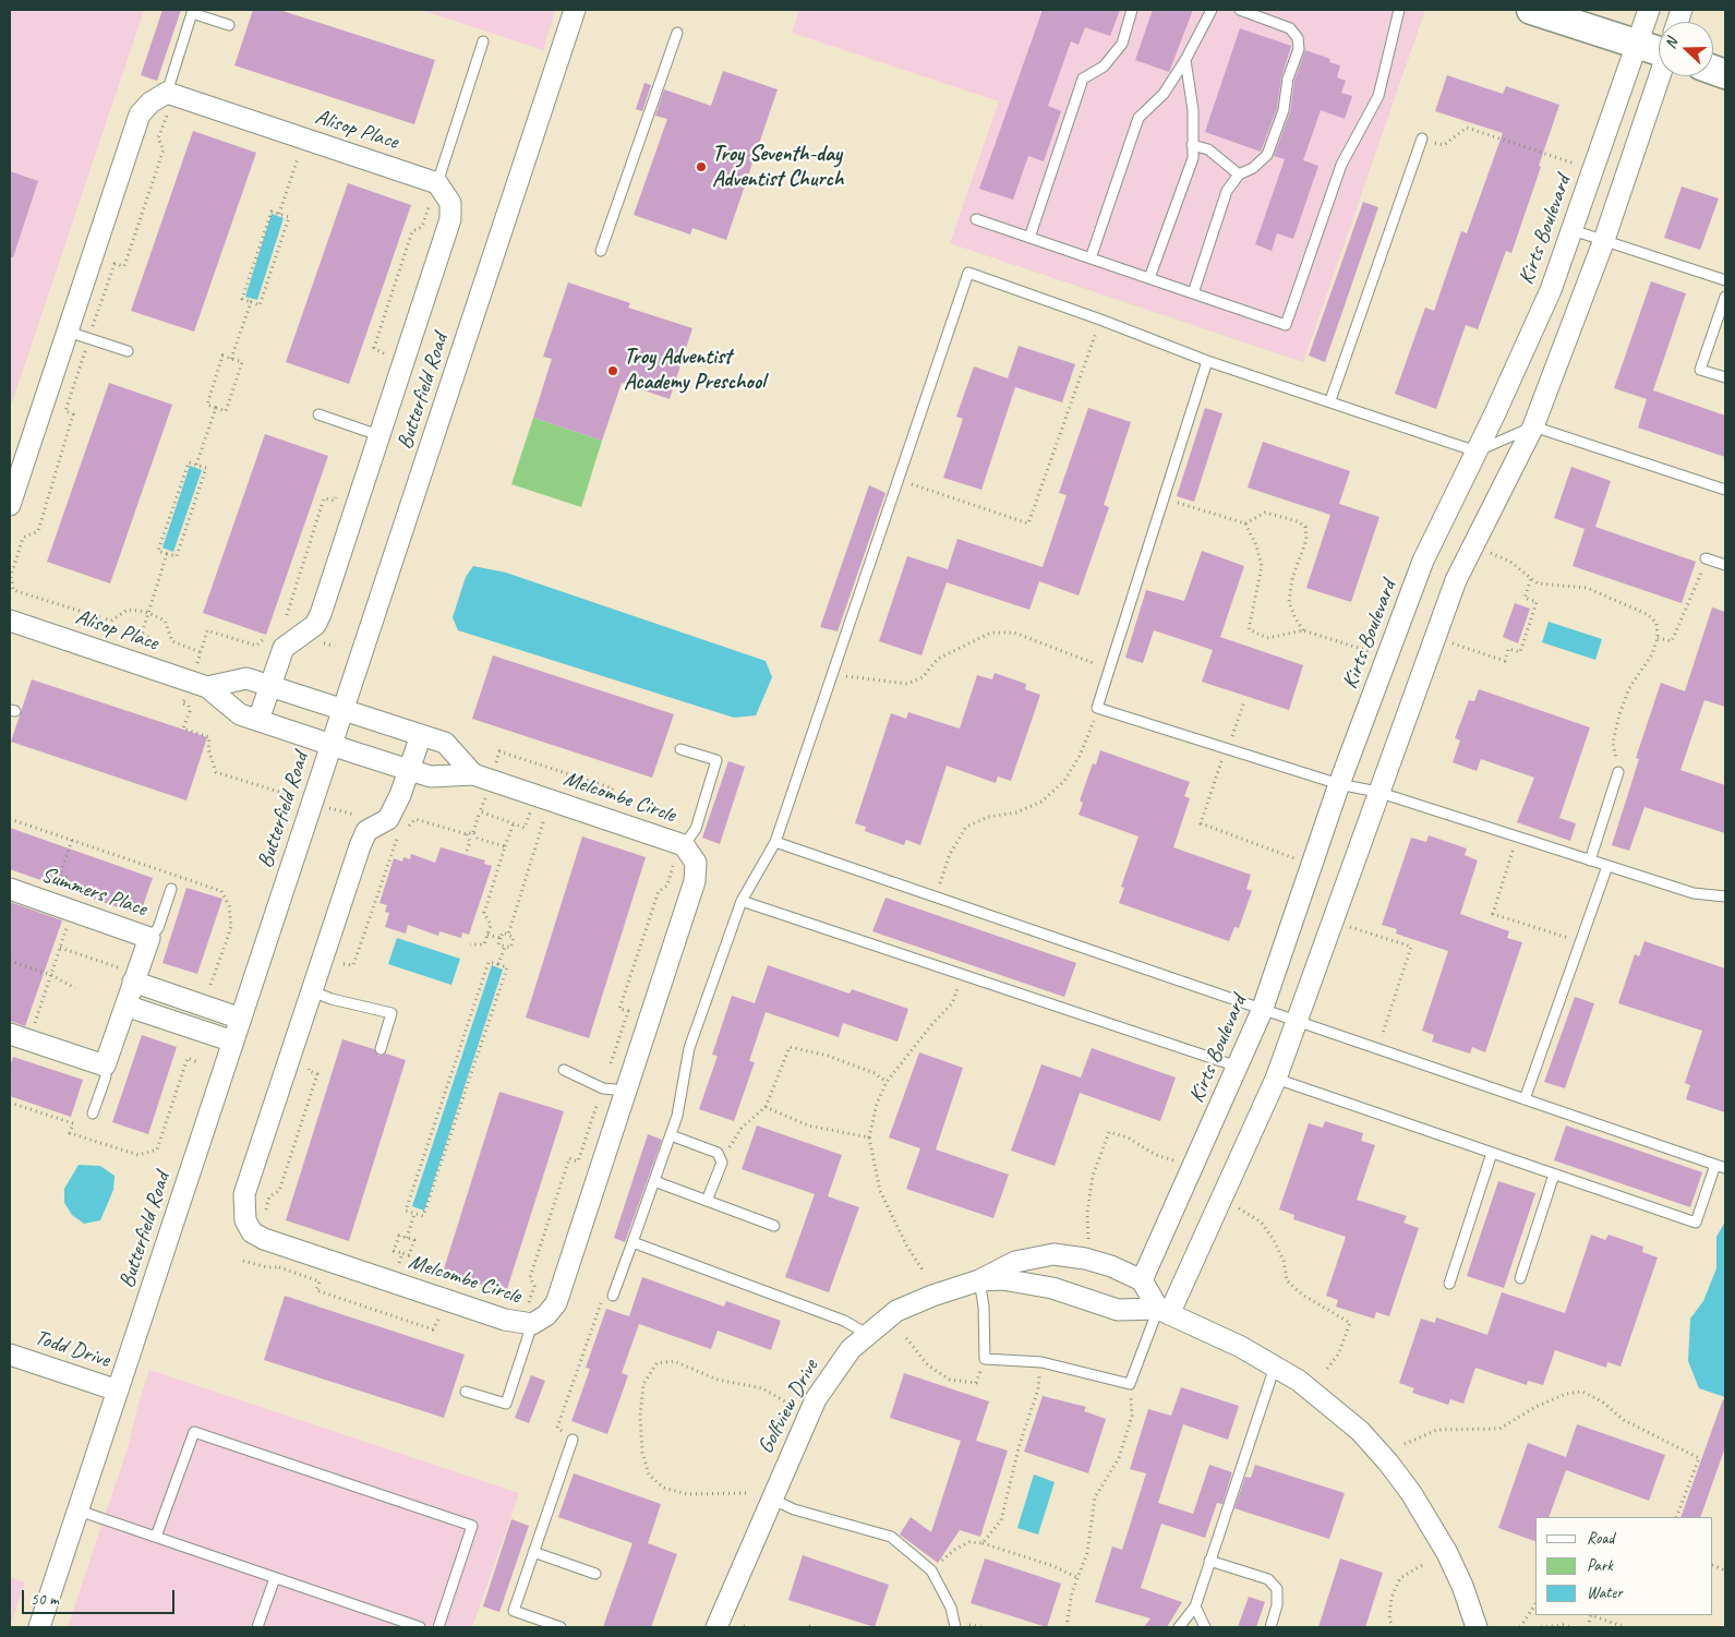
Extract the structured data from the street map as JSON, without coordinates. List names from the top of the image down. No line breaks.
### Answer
{"streets":{"street":["Alisop Place","Kirts Boulevard","Butterfield Road","Melcombe Circle","Summers Place","Todd Drive","Golfview Drive"]},"crossings":[["Alisop Place","Butterfield Road"],["Alisop Place","Melcombe Circle"],["Kirts Boulevard","Golfview Drive"],["Butterfield Road","Melcombe Circle"],["Butterfield Road","Todd Drive"]],"places":["Troy Seventh-day Adventist Church","Troy Adventist Academy Preschool"],"legend":["Road","Park","Water"],"scale_bar":"50 m","north":"left"}
